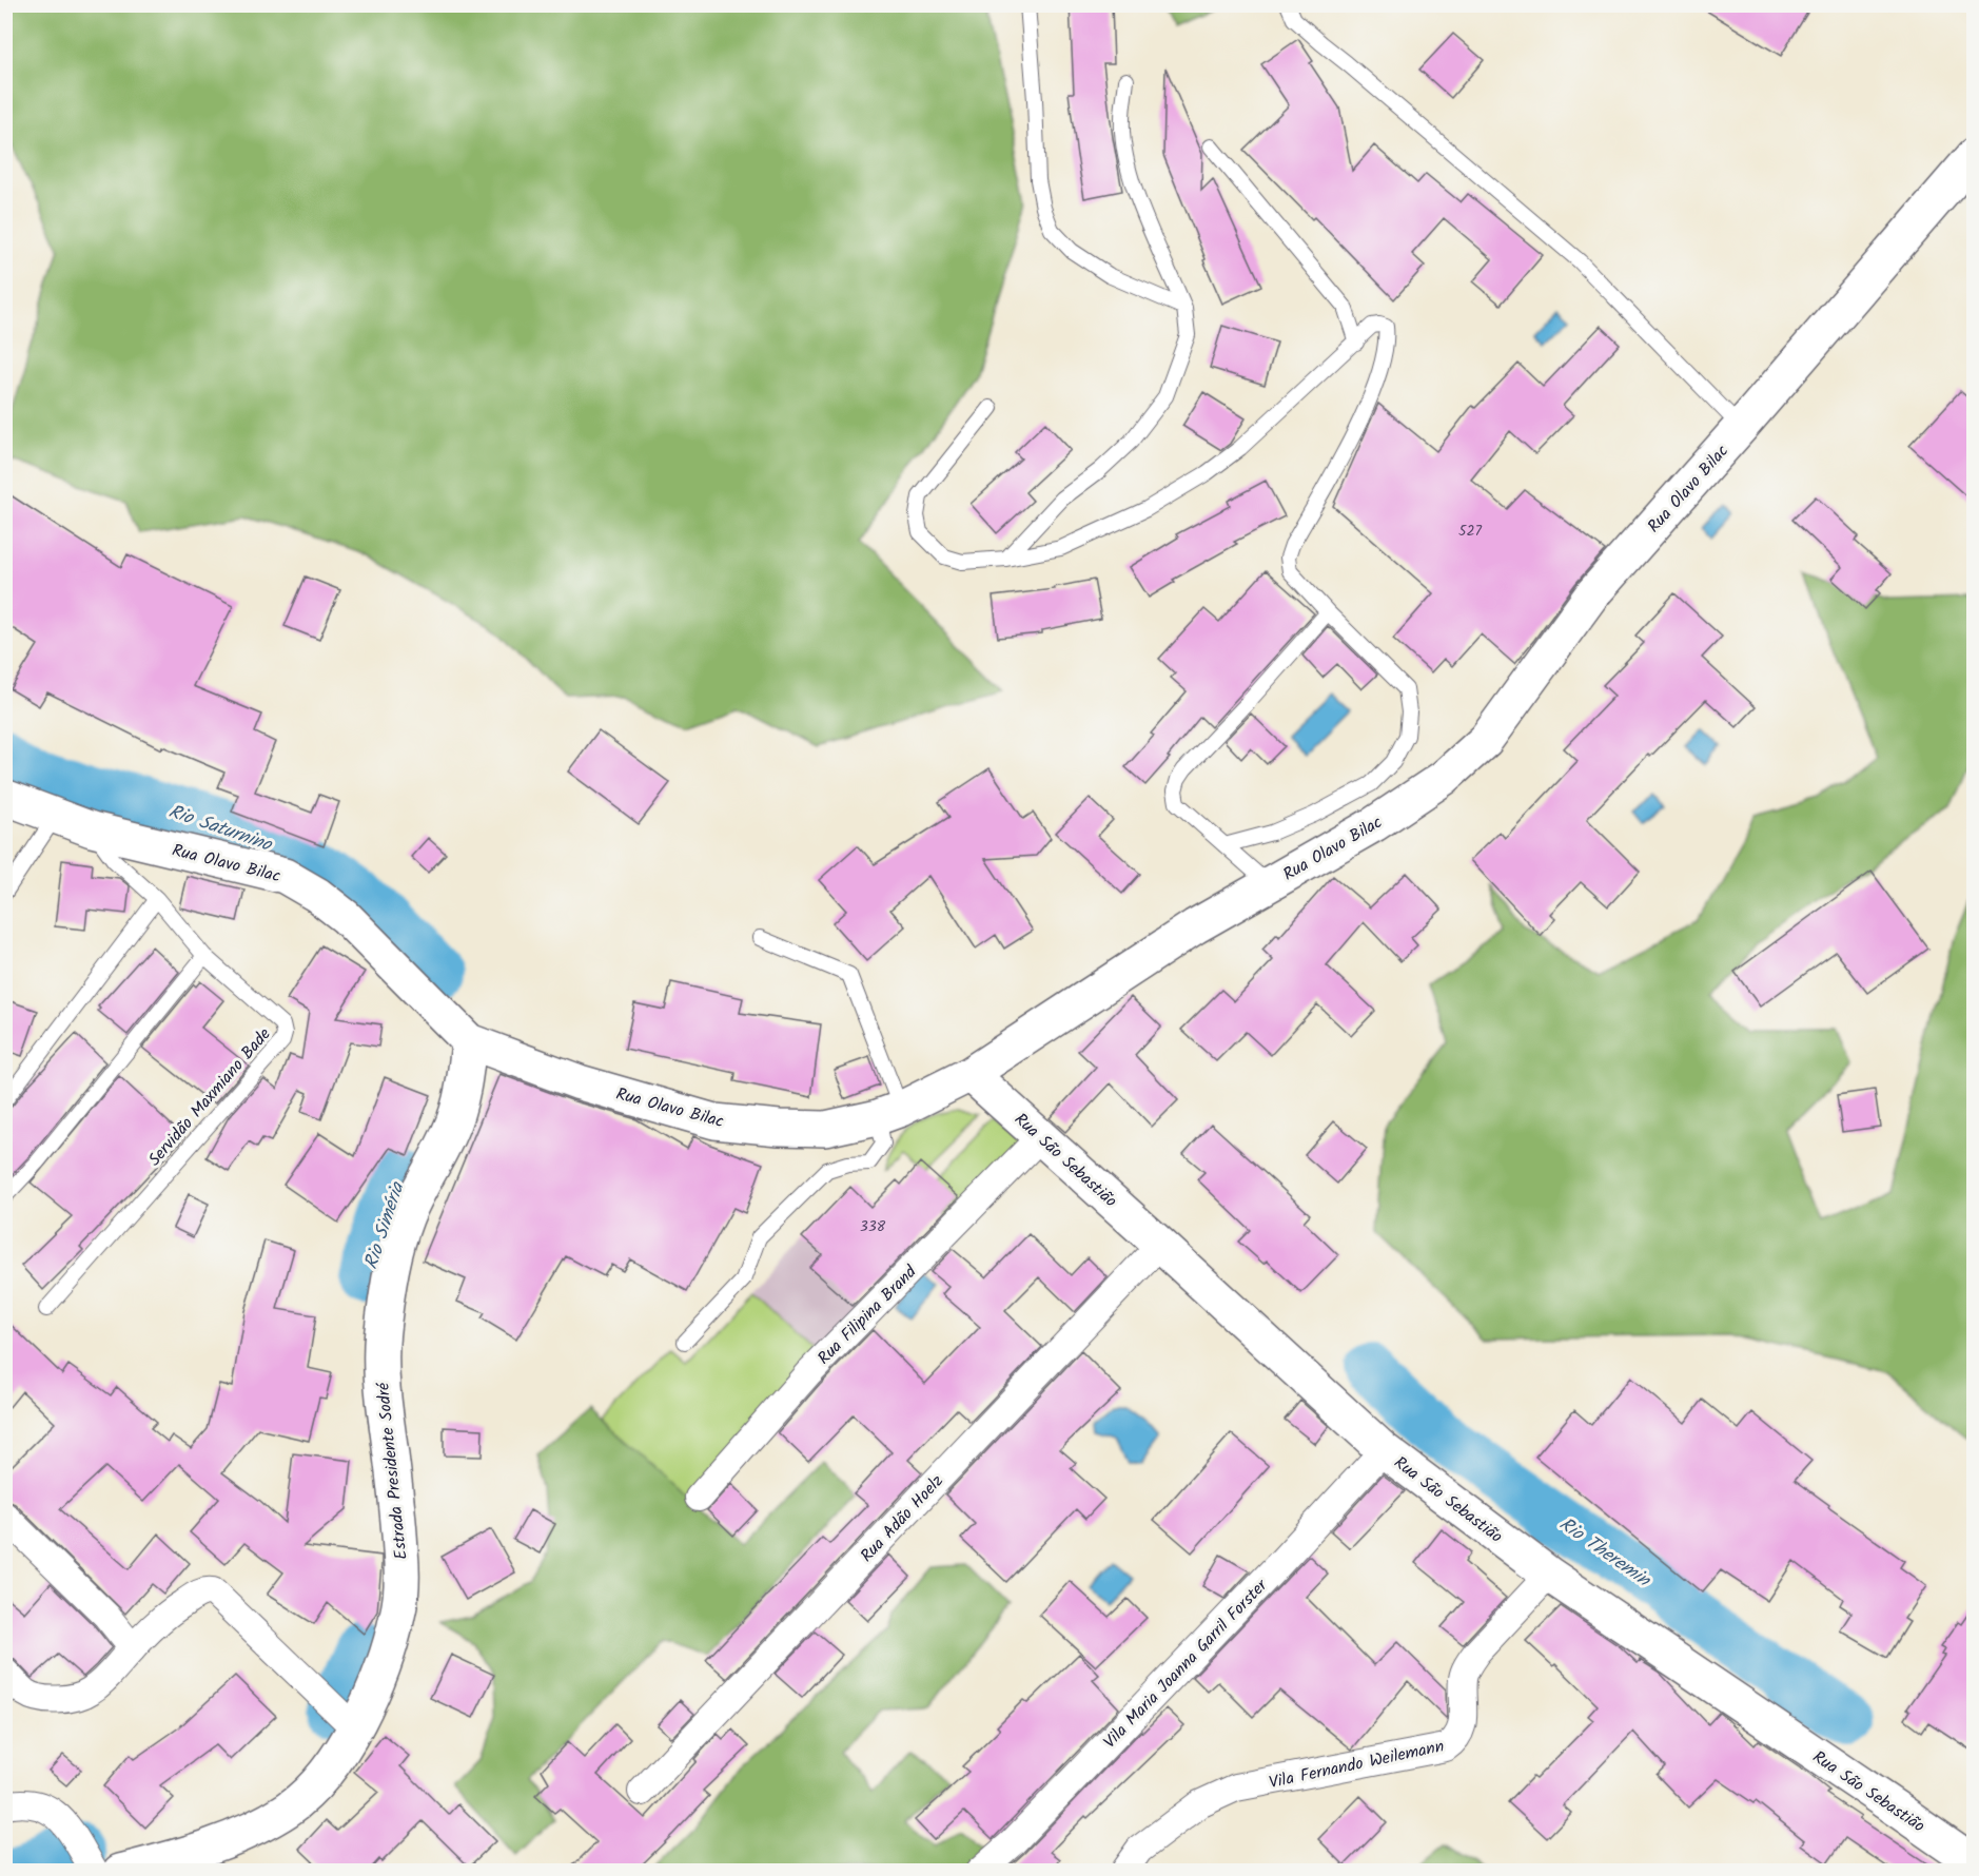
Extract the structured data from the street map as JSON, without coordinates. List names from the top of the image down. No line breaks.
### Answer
{"streets":{"main road":["Rua Olavo Bilac","Rua São Sebastião","Estrada Presidente Sodré"],"street":["Rua Filipina Brand","Rua Adão Hoelz","Vila Maria Joanna Garril Forster","Vila Fernando Weilemann"],"lane":["Servidão Maxmiano Bade"]},"crossings":[["Rua Olavo Bilac","Servidão Maxmiano Bade"],["Rua Olavo Bilac","Rua São Sebastião"],["Rua Olavo Bilac","Estrada Presidente Sodré"],["Rua São Sebastião","Rua Filipina Brand"],["Rua São Sebastião","Rua Adão Hoelz"],["Rua São Sebastião","Vila Maria Joanna Garril Forster"],["Rua São Sebastião","Vila Fernando Weilemann"]],"water":["Rio Saturnino","Rio Siméria","Rio Theremin"],"house_numbers":["527","338"]}
